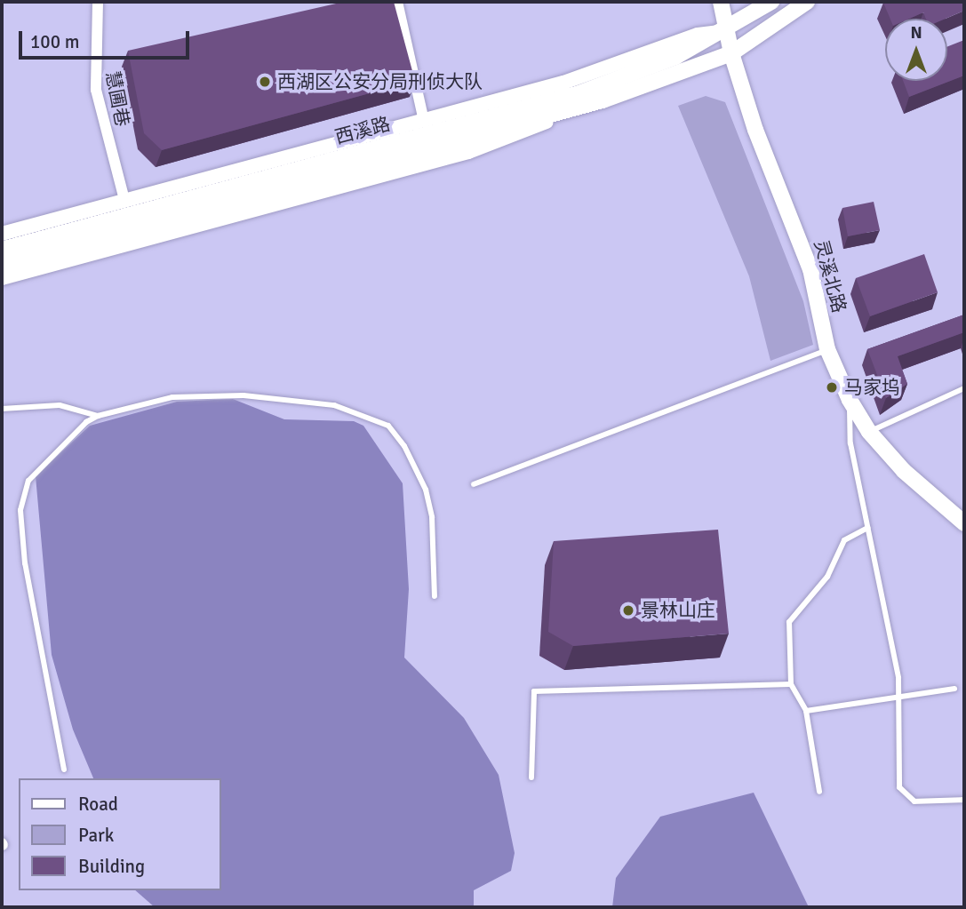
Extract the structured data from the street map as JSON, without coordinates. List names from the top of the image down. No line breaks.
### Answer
{"streets":{"main road":["西溪路","灵溪北路"],"street":["慧圃巷"]},"crossings":[["慧圃巷","西溪路"],["西溪路","灵溪北路"]],"places":["西湖区公安分局刑侦大队","马家坞","景林山庄"],"legend":["Road","Park","Building"],"scale_bar":"100 m","north":"top"}
